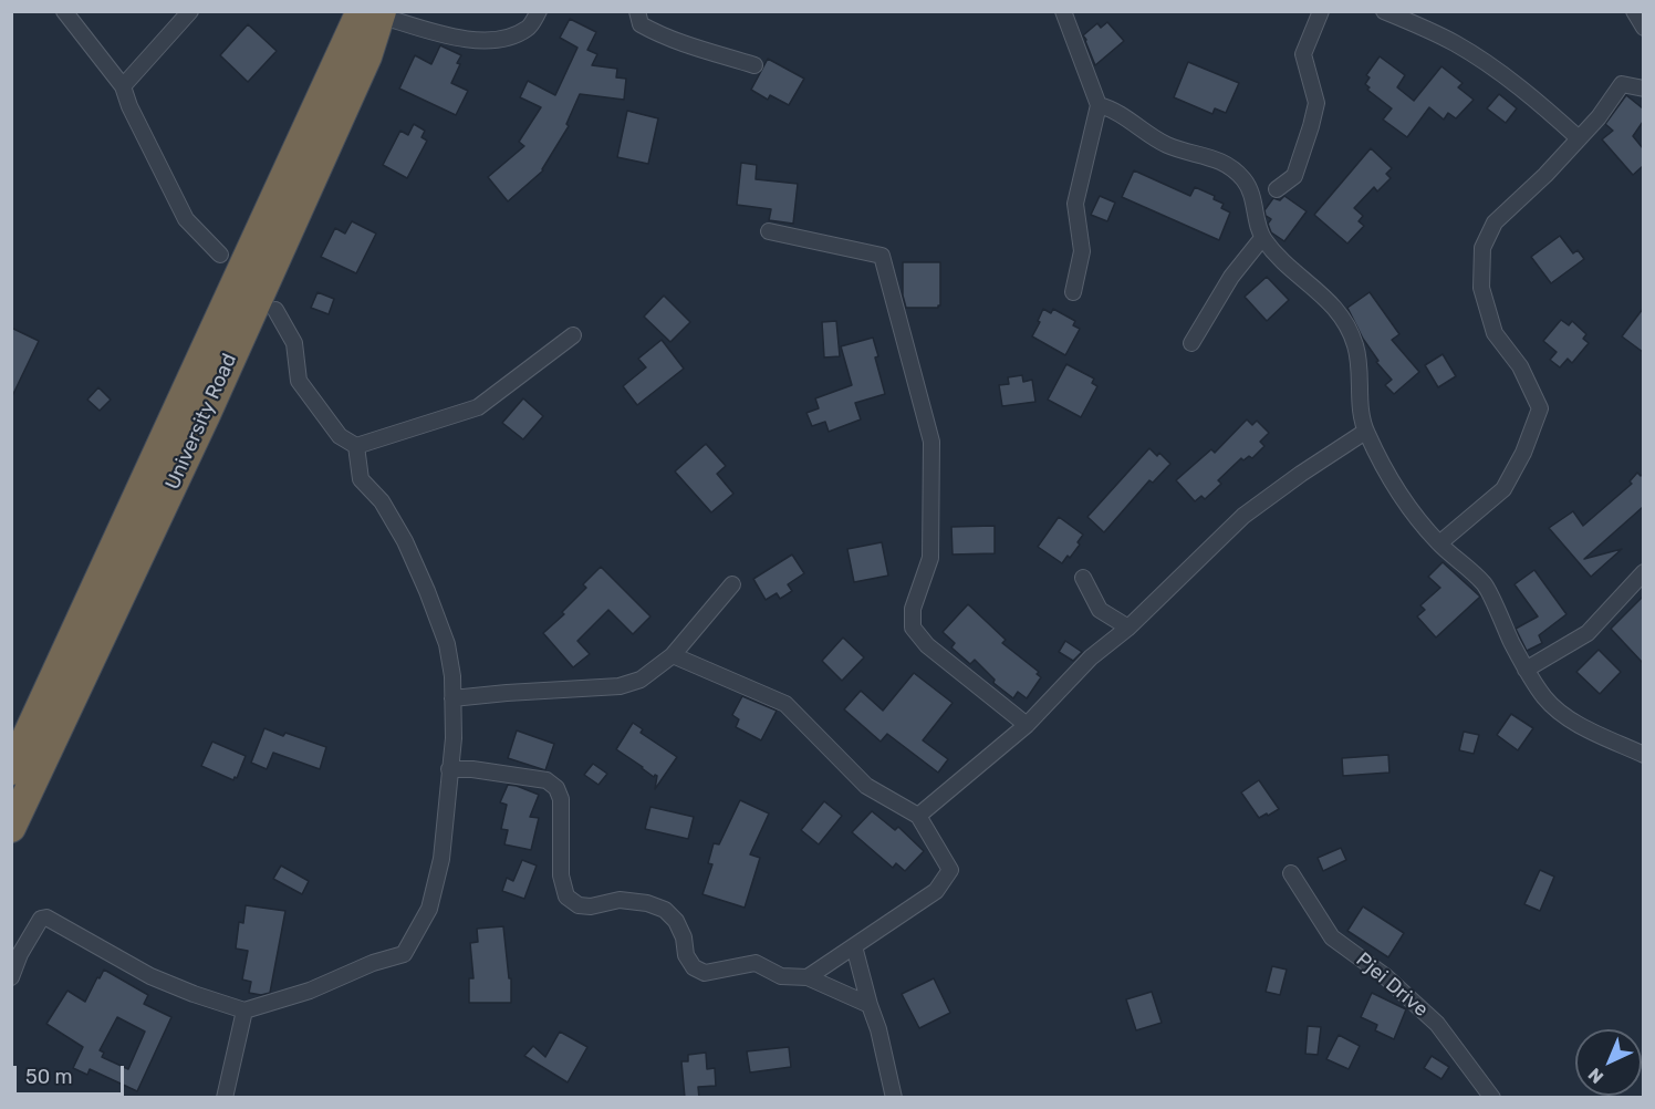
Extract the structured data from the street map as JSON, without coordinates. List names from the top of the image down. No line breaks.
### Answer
{"streets":{"highway":["University Road"],"street":["Pjei Drive"]},"scale_bar":"50 m","north":"bottom left"}
